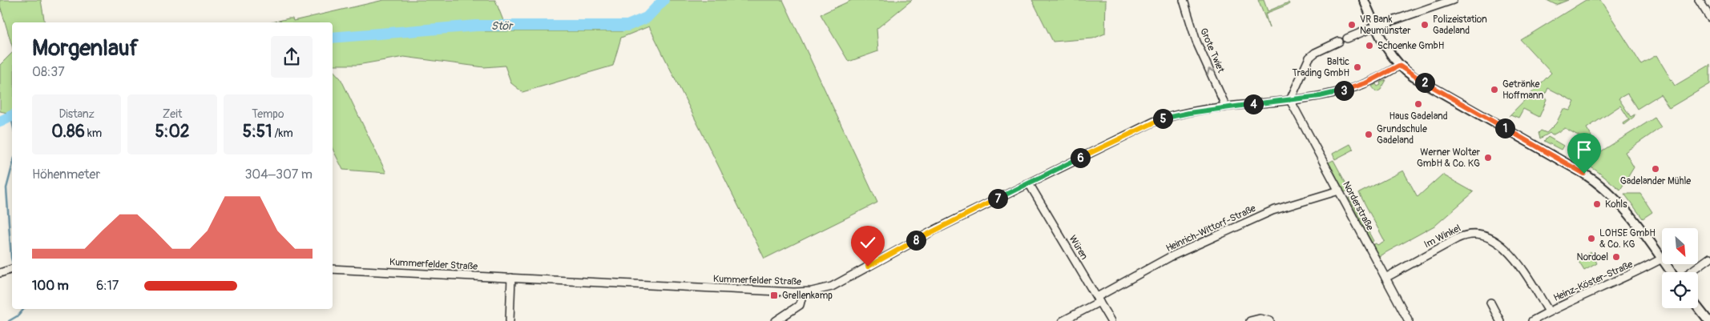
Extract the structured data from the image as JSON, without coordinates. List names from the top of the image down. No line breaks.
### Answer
{"streets":{"street":["Grote Twiet","Norderstraße","Heinrich-Wittorf-Straße","Im Winkel","Würen","Kummerfelder Straße","Heinz-Köster-Straße"]},"crossings":[["Grote Twiet","Kummerfelder Straße"],["Norderstraße","Heinrich-Wittorf-Straße"],["Norderstraße","Im Winkel"],["Norderstraße","Kummerfelder Straße"],["Heinrich-Wittorf-Straße","Würen"],["Im Winkel","Heinz-Köster-Straße"],["Würen","Kummerfelder Straße"]],"one_way":["Grote Twiet"],"water":["Stör"],"places":{"other":["VR Bank Neumünster","Polizeistation Gadeland","Schoenke GmbH","Baltic Trading GmbH","Getränke Hoffmann","Haus Gadeland","Grundschule Gadeland","Werner Wolter GmbH & Co. KG","Gadelander Mühle","Kohls","LOHSE GmbH & Co. KG","Nordoel"],"transit":["Grellenkamp"]},"north":"bottom right","page":{"heading":["Morgenlauf","08:37"],"pins":["2","3","4","5","1","6","7","8"],"stats":[["Distanz","0.86 km"],["Zeit","5:02"],["Tempo","5:51 /km"]],"chart":["Höhenmeter","304–307 m"],"list":[{"name":"100 m","note":"6:17"}]}}
